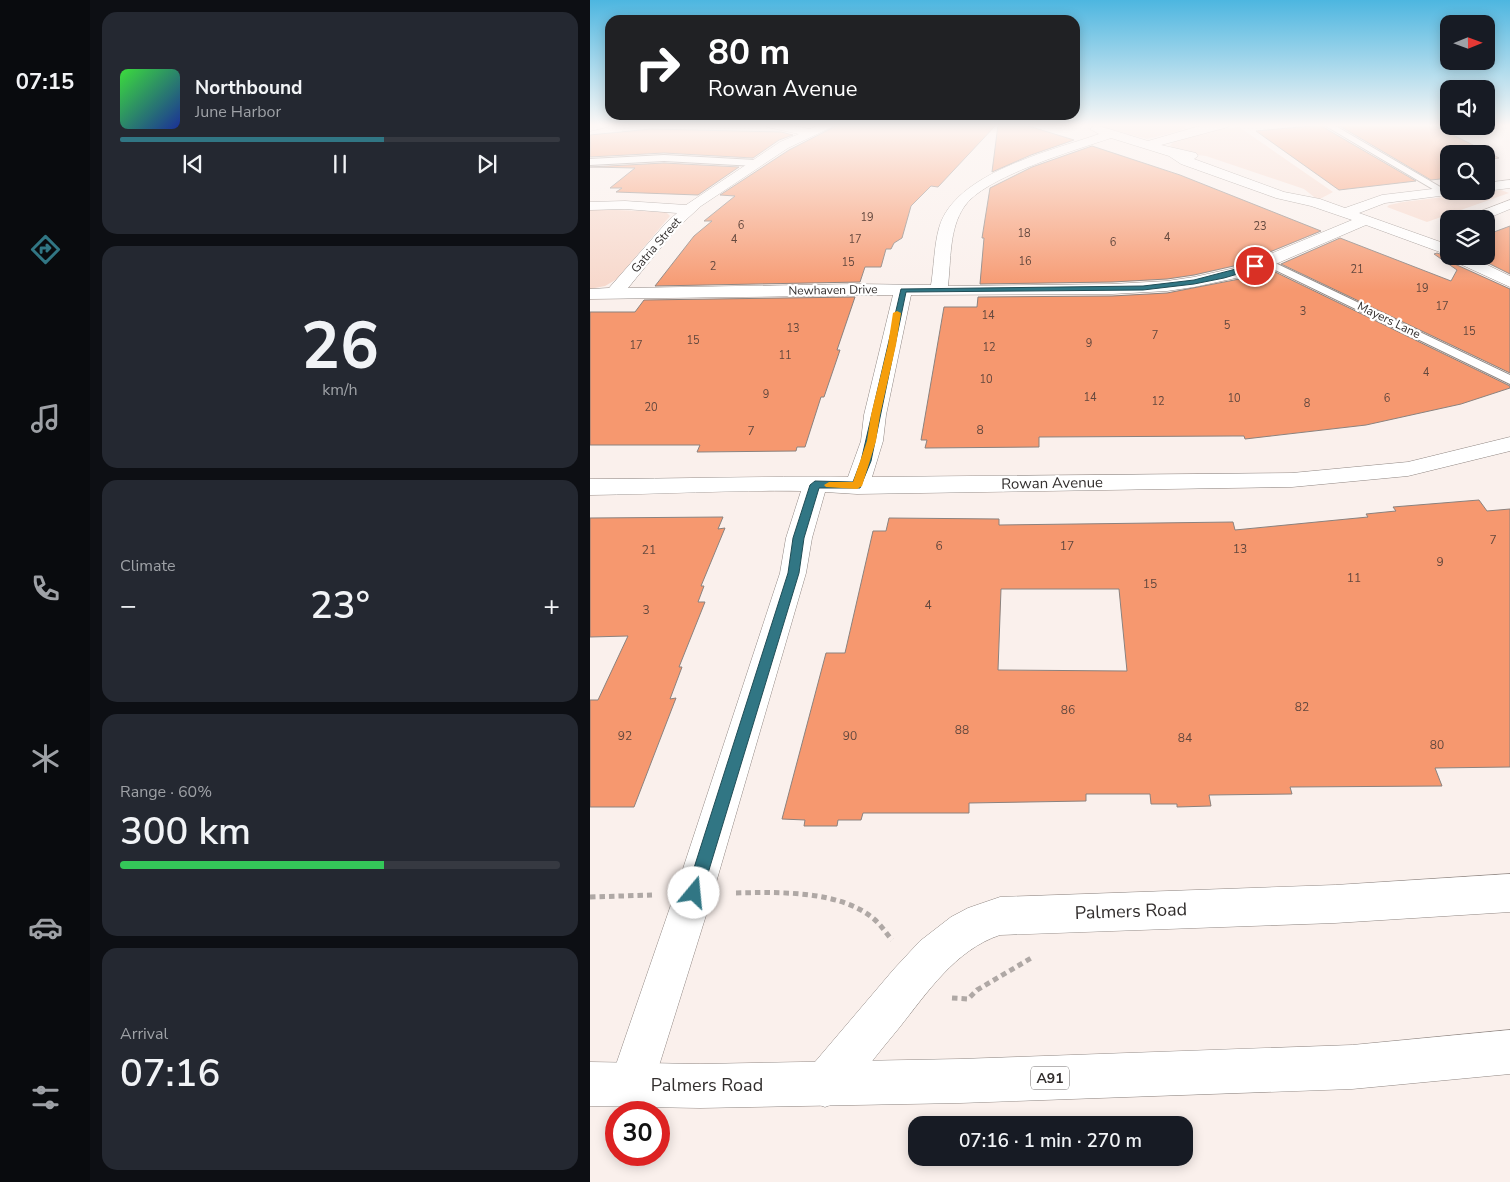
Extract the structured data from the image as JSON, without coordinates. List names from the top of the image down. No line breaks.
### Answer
{"streets":{"main road":["Gatria Street","Newhaven Drive","Rowan Avenue","Palmers Road","A91"],"lane":["Mayers Lane"]},"crossings":[["Gatria Street","Newhaven Drive"],["Newhaven Drive","Mayers Lane"]],"house_numbers":["19","6","23","18","4","4","17","6","16","15","2","21","19","17","3","14","5","13","15","7","15","9","17","12","11","4","10","9","14","10","6","12","8","20","8","7","7","6","17","13","21","9","11","15","4","3","82","86","88","92","90","84","80"],"north":"right","page":{"tabs":"07:15","turn":["80 m","Rowan Avenue"],"song":["Northbound","June Harbor"],"tile":[["26","km/h"],"Climate",["Range · 60%","300 km"],["Arrival","07:16"]],"heat":["−","23°","+"],"limit":"30","trip":"07:16 · 1 min · 270 m"}}
